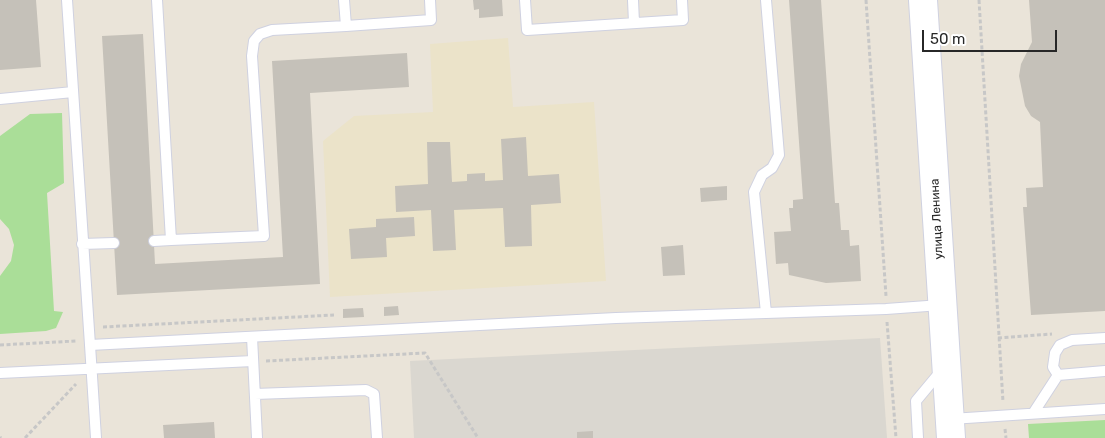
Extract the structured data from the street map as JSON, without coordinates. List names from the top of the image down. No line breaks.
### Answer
{"streets":{"main road":["улица Ленина"]},"scale_bar":"50 m"}
